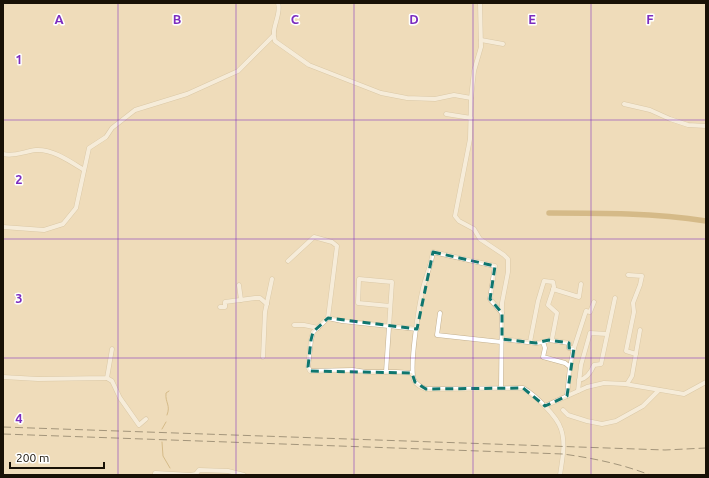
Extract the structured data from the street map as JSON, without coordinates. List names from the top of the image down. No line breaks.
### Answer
{"scale_bar":"200 m","grid":{"columns":["A","B","C","D","E","F"],"rows":["1","2","3","4"]}}
